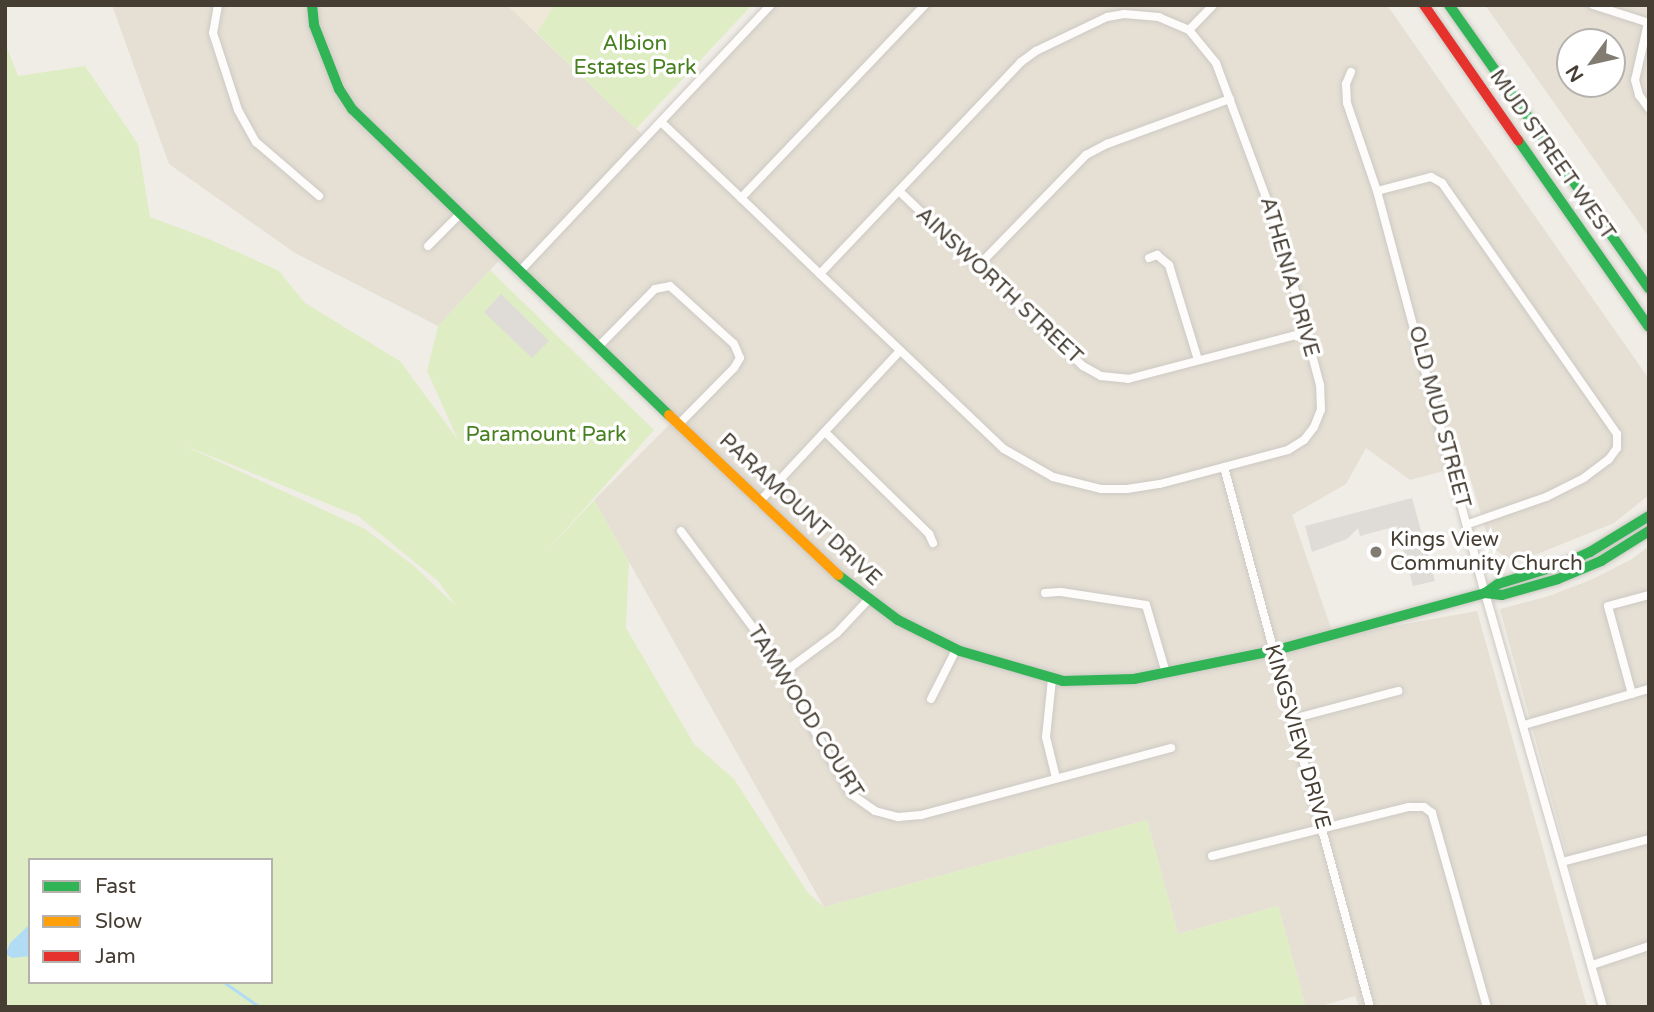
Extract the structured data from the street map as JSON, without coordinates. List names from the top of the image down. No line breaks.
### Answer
{"streets":{"street":["MUD STREET WEST","ATHENIA DRIVE","AINSWORTH STREET","OLD MUD STREET","PARAMOUNT DRIVE","TAMWOOD COURT","KINGSVIEW DRIVE"]},"crossings":[["ATHENIA DRIVE","AINSWORTH STREET"],["ATHENIA DRIVE","KINGSVIEW DRIVE"],["OLD MUD STREET","PARAMOUNT DRIVE"],["PARAMOUNT DRIVE","KINGSVIEW DRIVE"]],"parks":["Albion Estates Park","Paramount Park"],"places":["Kings View Community Church"],"legend":["Fast","Slow","Jam"],"north":"bottom left"}
